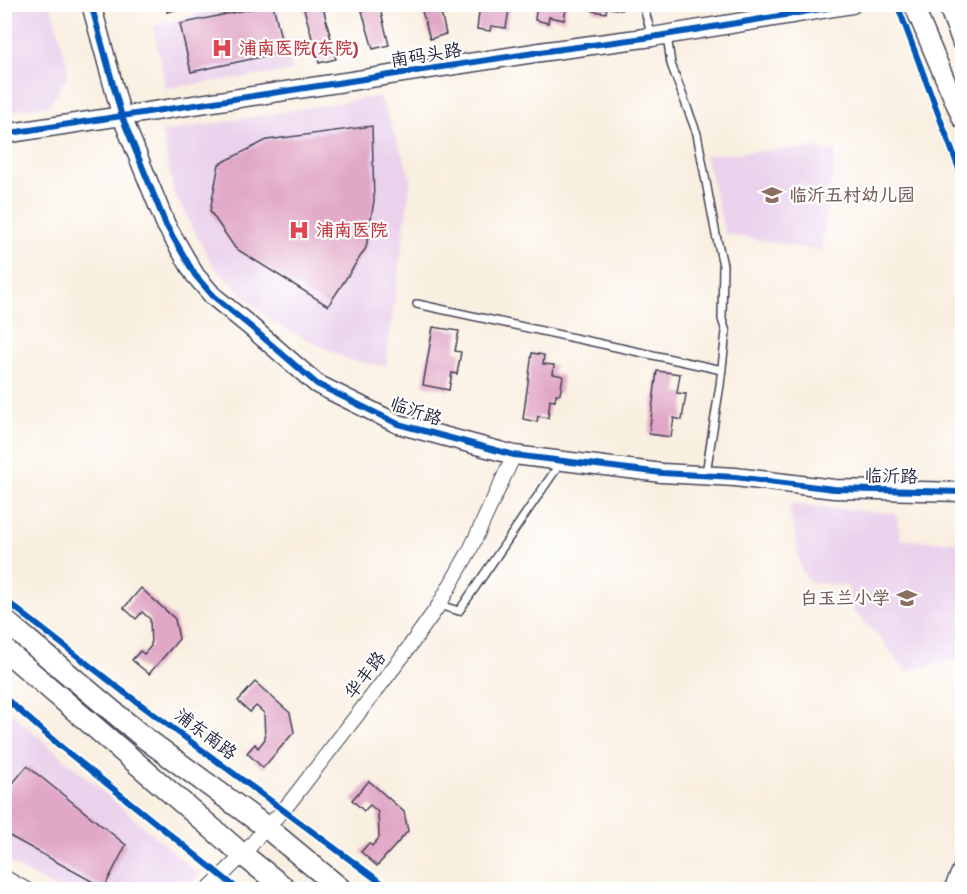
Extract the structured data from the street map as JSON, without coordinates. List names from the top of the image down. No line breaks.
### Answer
{"streets":{"street":["南码头路","临沂路","华丰路"],"cycle path":["浦东南路"]},"crossings":[["南码头路","临沂路"],["临沂路","华丰路"]],"places":{"hospital":["浦南医院(东院)","浦南医院"],"school or university":["临沂五村幼儿园","白玉兰小学"]}}
